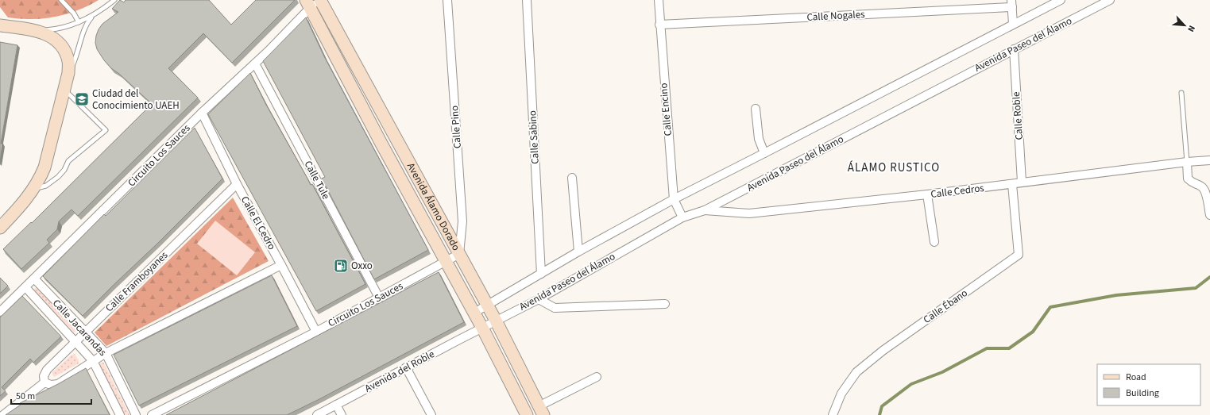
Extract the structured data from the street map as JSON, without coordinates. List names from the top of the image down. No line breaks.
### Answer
{"streets":{"street":["Calle Nogales","Avenida Paseo del Álamo","Calle Encino","Calle Roble","Calle Pino","Calle Sabino","Circuito Los Sauces","Calle Tule","Calle Cedros","Avenida Álamo Dorado","Calle El Cedro","Calle Framboyanes","Calle Ébano","Calle Jacarandas","Avenida del Roble"]},"crossings":[["Calle Nogales","Calle Encino"],["Avenida Paseo del Álamo","Calle Encino"],["Avenida Paseo del Álamo","Calle Roble"],["Avenida Paseo del Álamo","Calle Sabino"],["Avenida Paseo del Álamo","Calle Cedros"],["Avenida Paseo del Álamo","Avenida Álamo Dorado"],["Avenida Paseo del Álamo","Avenida del Roble"],["Calle Roble","Calle Cedros"],["Calle Pino","Circuito Los Sauces"],["Calle Pino","Avenida Álamo Dorado"],["Circuito Los Sauces","Calle Tule"],["Circuito Los Sauces","Avenida Álamo Dorado"],["Circuito Los Sauces","Calle El Cedro"],["Circuito Los Sauces","Calle Jacarandas"],["Calle Cedros","Calle Ébano"],["Avenida Álamo Dorado","Avenida del Roble"],["Calle El Cedro","Calle Framboyanes"],["Calle Framboyanes","Calle Jacarandas"]],"districts":["ÁLAMO RUSTICO"],"places":{"school or university":["Ciudad del Conocimiento UAEH"],"fuel station":["Oxxo"]},"legend":["Road","Building"],"scale_bar":"50 m","north":"bottom right"}
